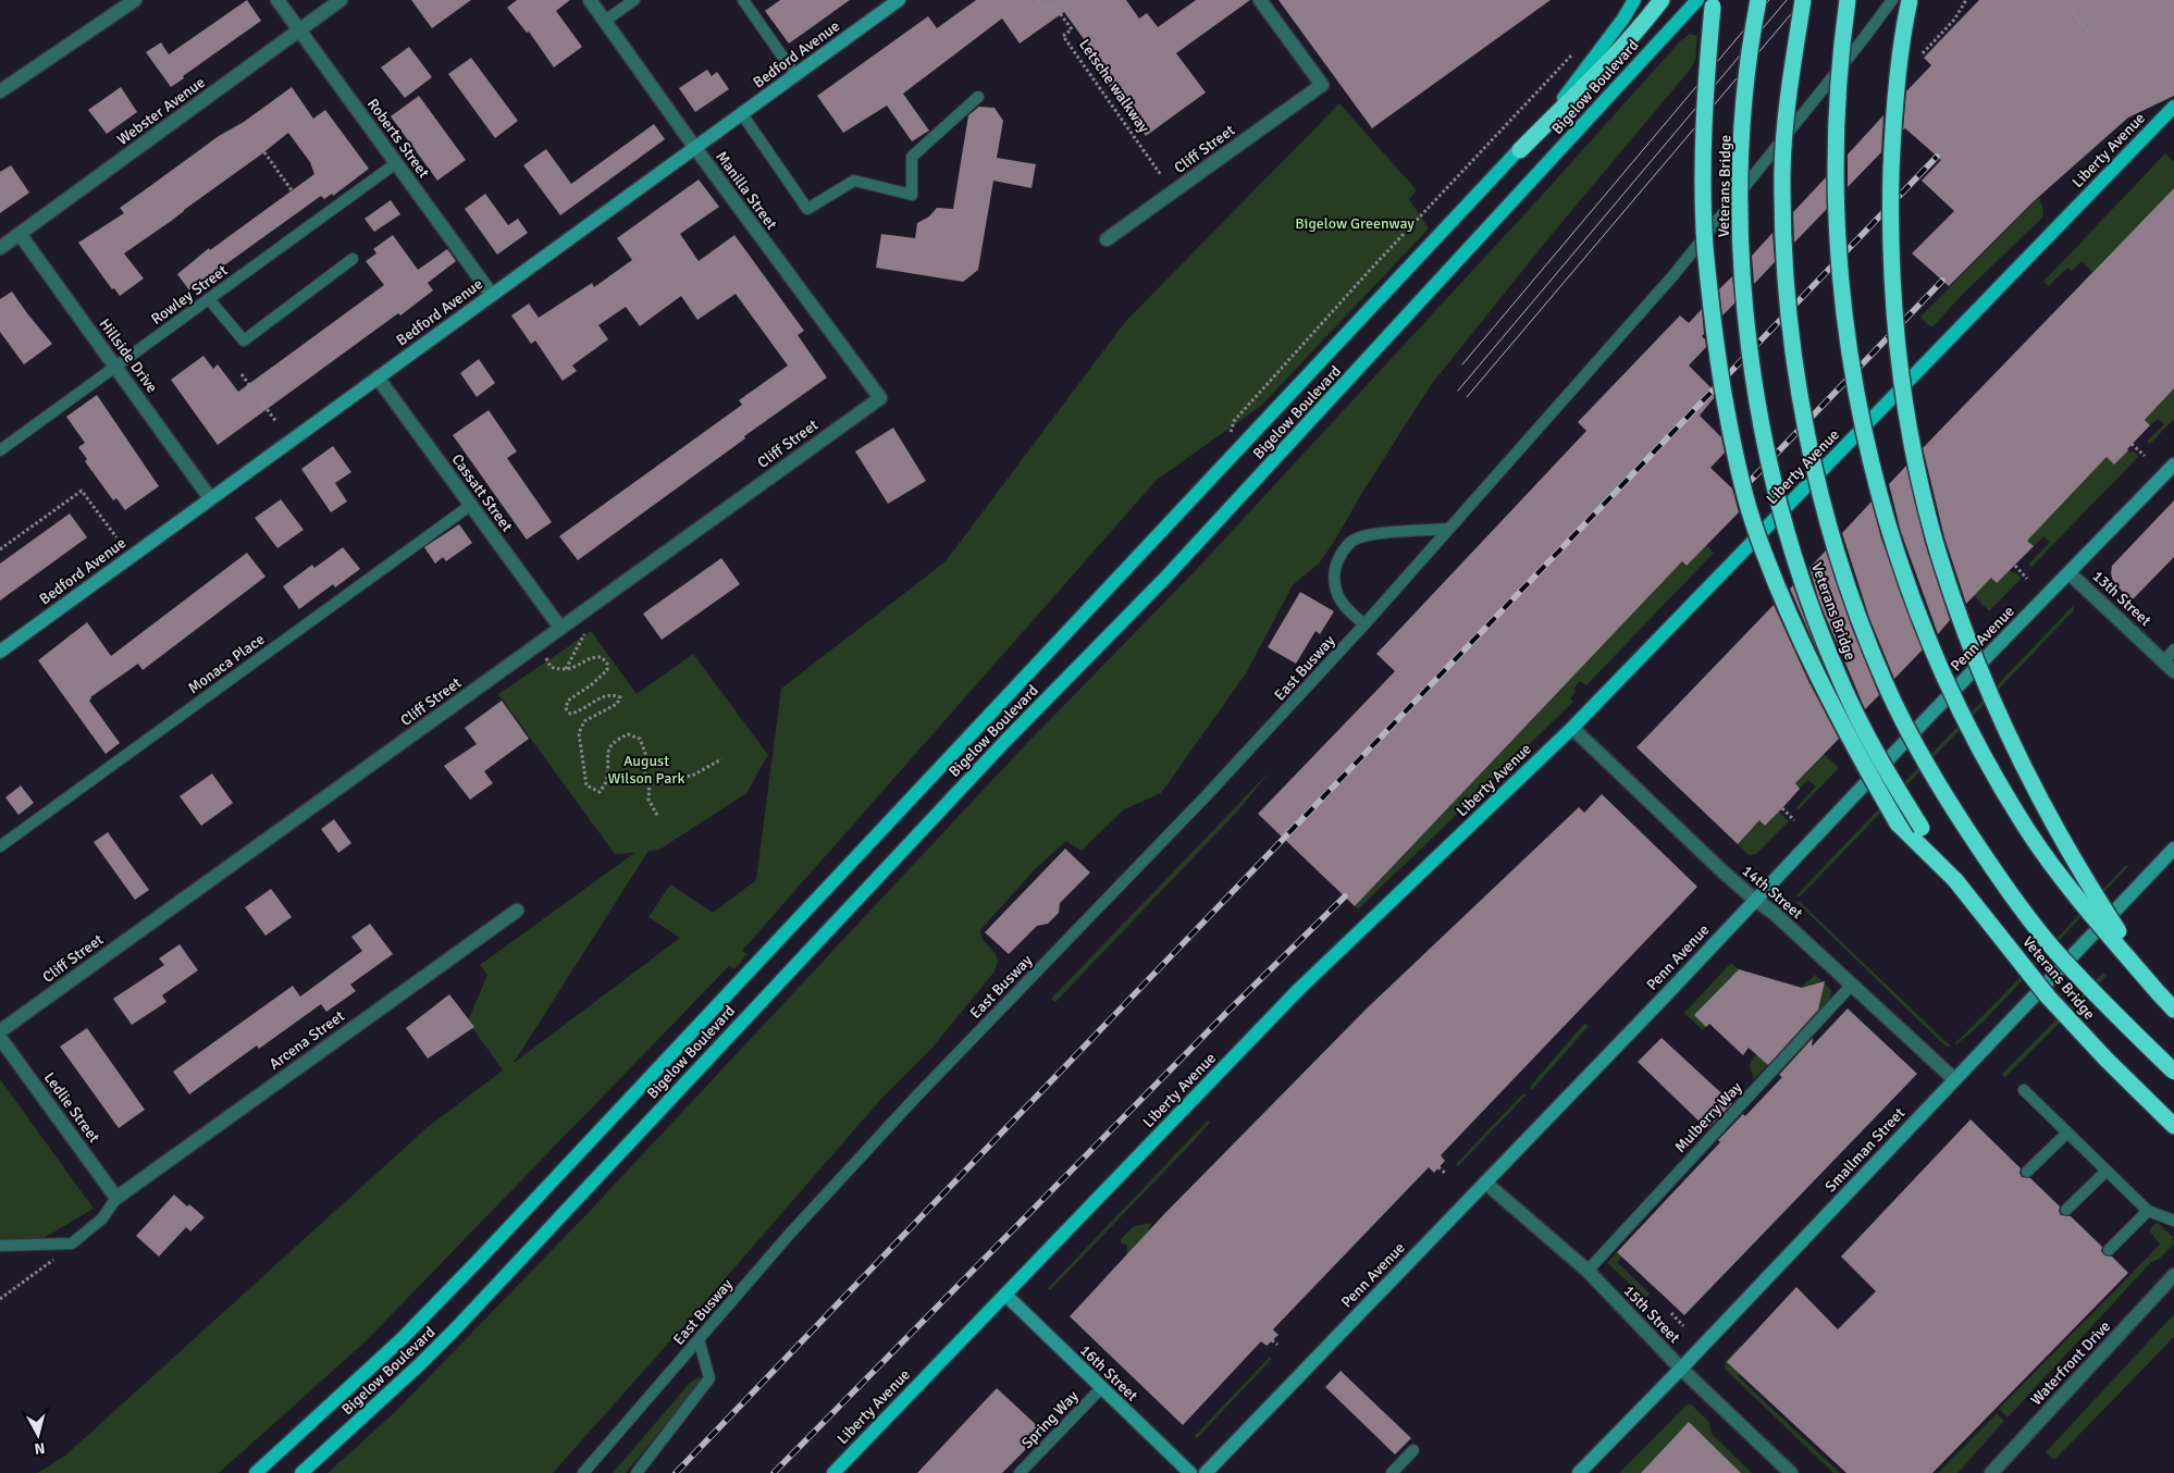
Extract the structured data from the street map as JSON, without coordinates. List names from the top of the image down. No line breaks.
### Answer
{"streets":{"highway":["Veterans Bridge"],"main road":["Bigelow Boulevard","Liberty Avenue"],"street":["Bedford Avenue","Webster Avenue","Roberts Street","Cliff Street","Manilla Street","Hillside Drive","Cassatt Street","13th Street","Penn Avenue","14th Street","Arcena Street","Ledlie Street","Smallman Street","15th Street","Waterfront Drive","16th Street"],"lane":["Rowley Street","Monaca Place","East Busway","Mulberry Way","Spring Way"],"path":["Letsche walkway"]},"crossings":[["Bedford Avenue","Roberts Street"],["Bedford Avenue","Manilla Street"],["Bedford Avenue","Hillside Drive"],["Bedford Avenue","Cassatt Street"],["Webster Avenue","Roberts Street"],["Webster Avenue","Hillside Drive"],["Roberts Street","Rowley Street"],["Cliff Street","Manilla Street"],["Cliff Street","Cassatt Street"],["Liberty Avenue","14th Street"],["Liberty Avenue","16th Street"],["Rowley Street","Hillside Drive"],["Cassatt Street","Monaca Place"],["13th Street","Penn Avenue"],["Penn Avenue","14th Street"],["Penn Avenue","15th Street"],["14th Street","Mulberry Way"],["14th Street","Smallman Street"],["Arcena Street","Ledlie Street"],["Mulberry Way","15th Street"],["Smallman Street","15th Street"],["16th Street","Spring Way"]],"parks":["Bigelow Greenway","August Wilson Park"],"north":"bottom"}
